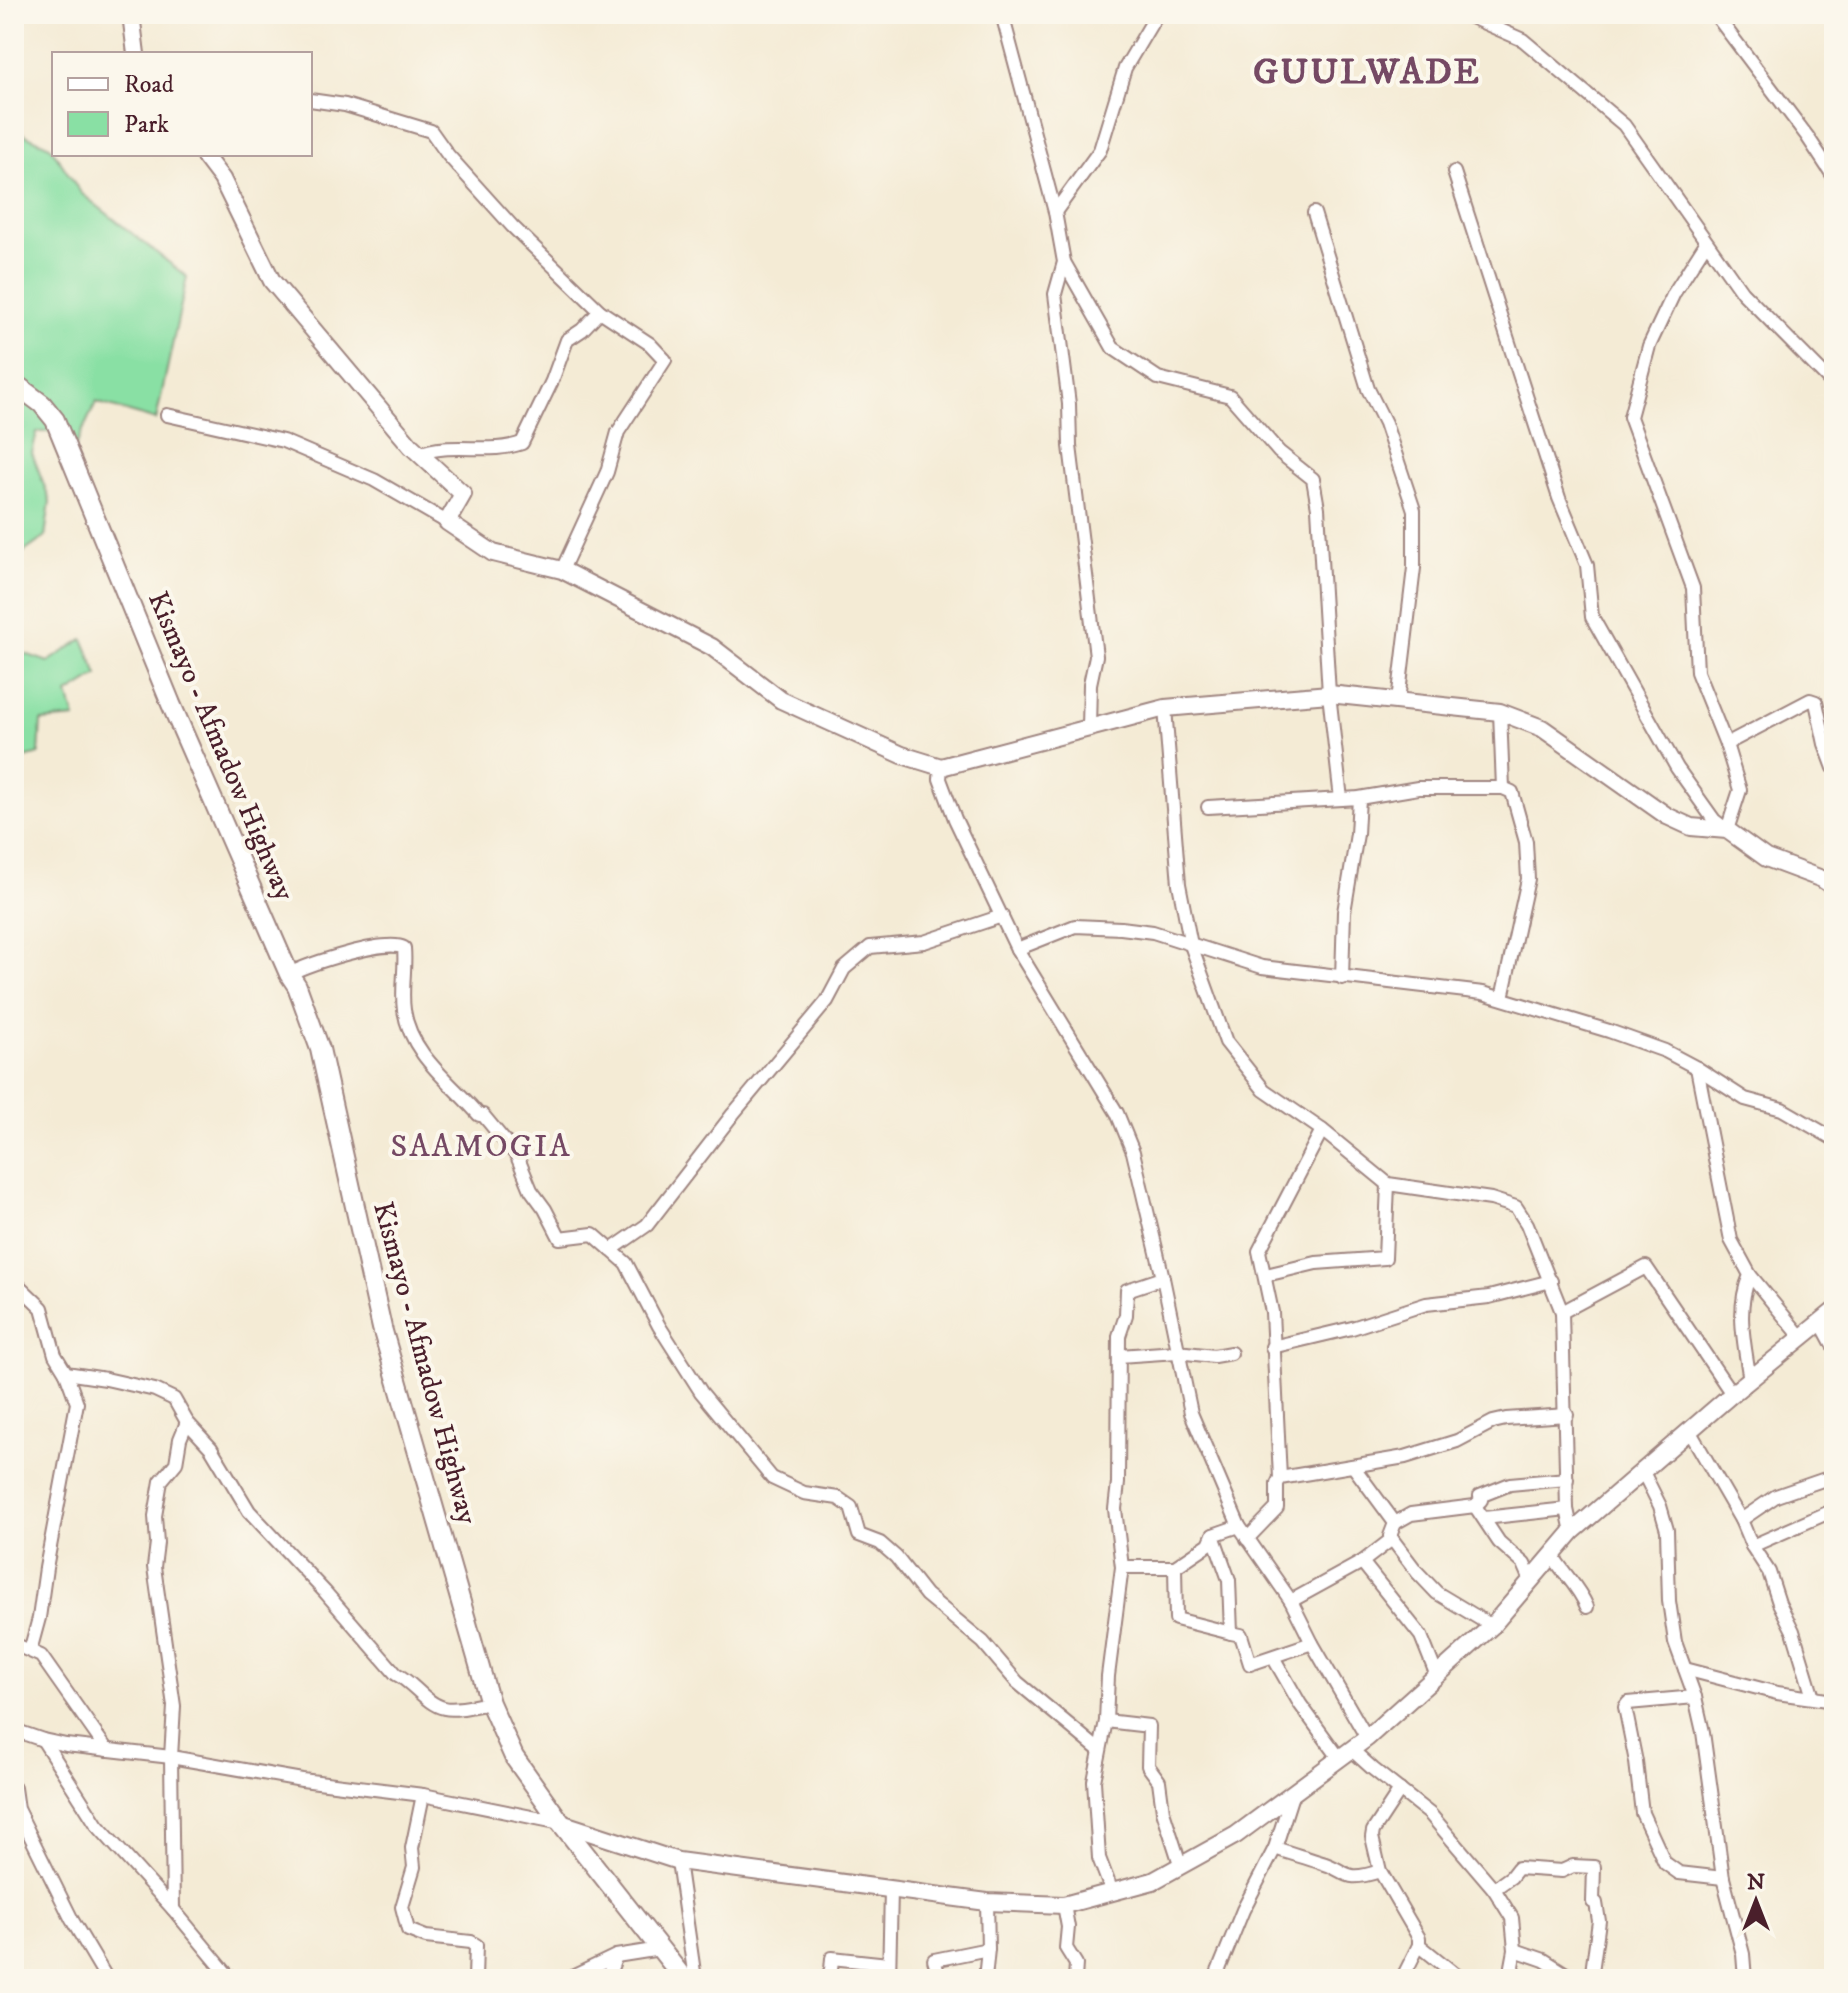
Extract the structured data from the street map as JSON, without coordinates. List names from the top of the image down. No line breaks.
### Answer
{"streets":{"main road":["Kismayo - Afmadow Highway"]},"districts":["GUULWADE","SAAMOGIA"],"legend":["Road","Park"],"north":"top"}
